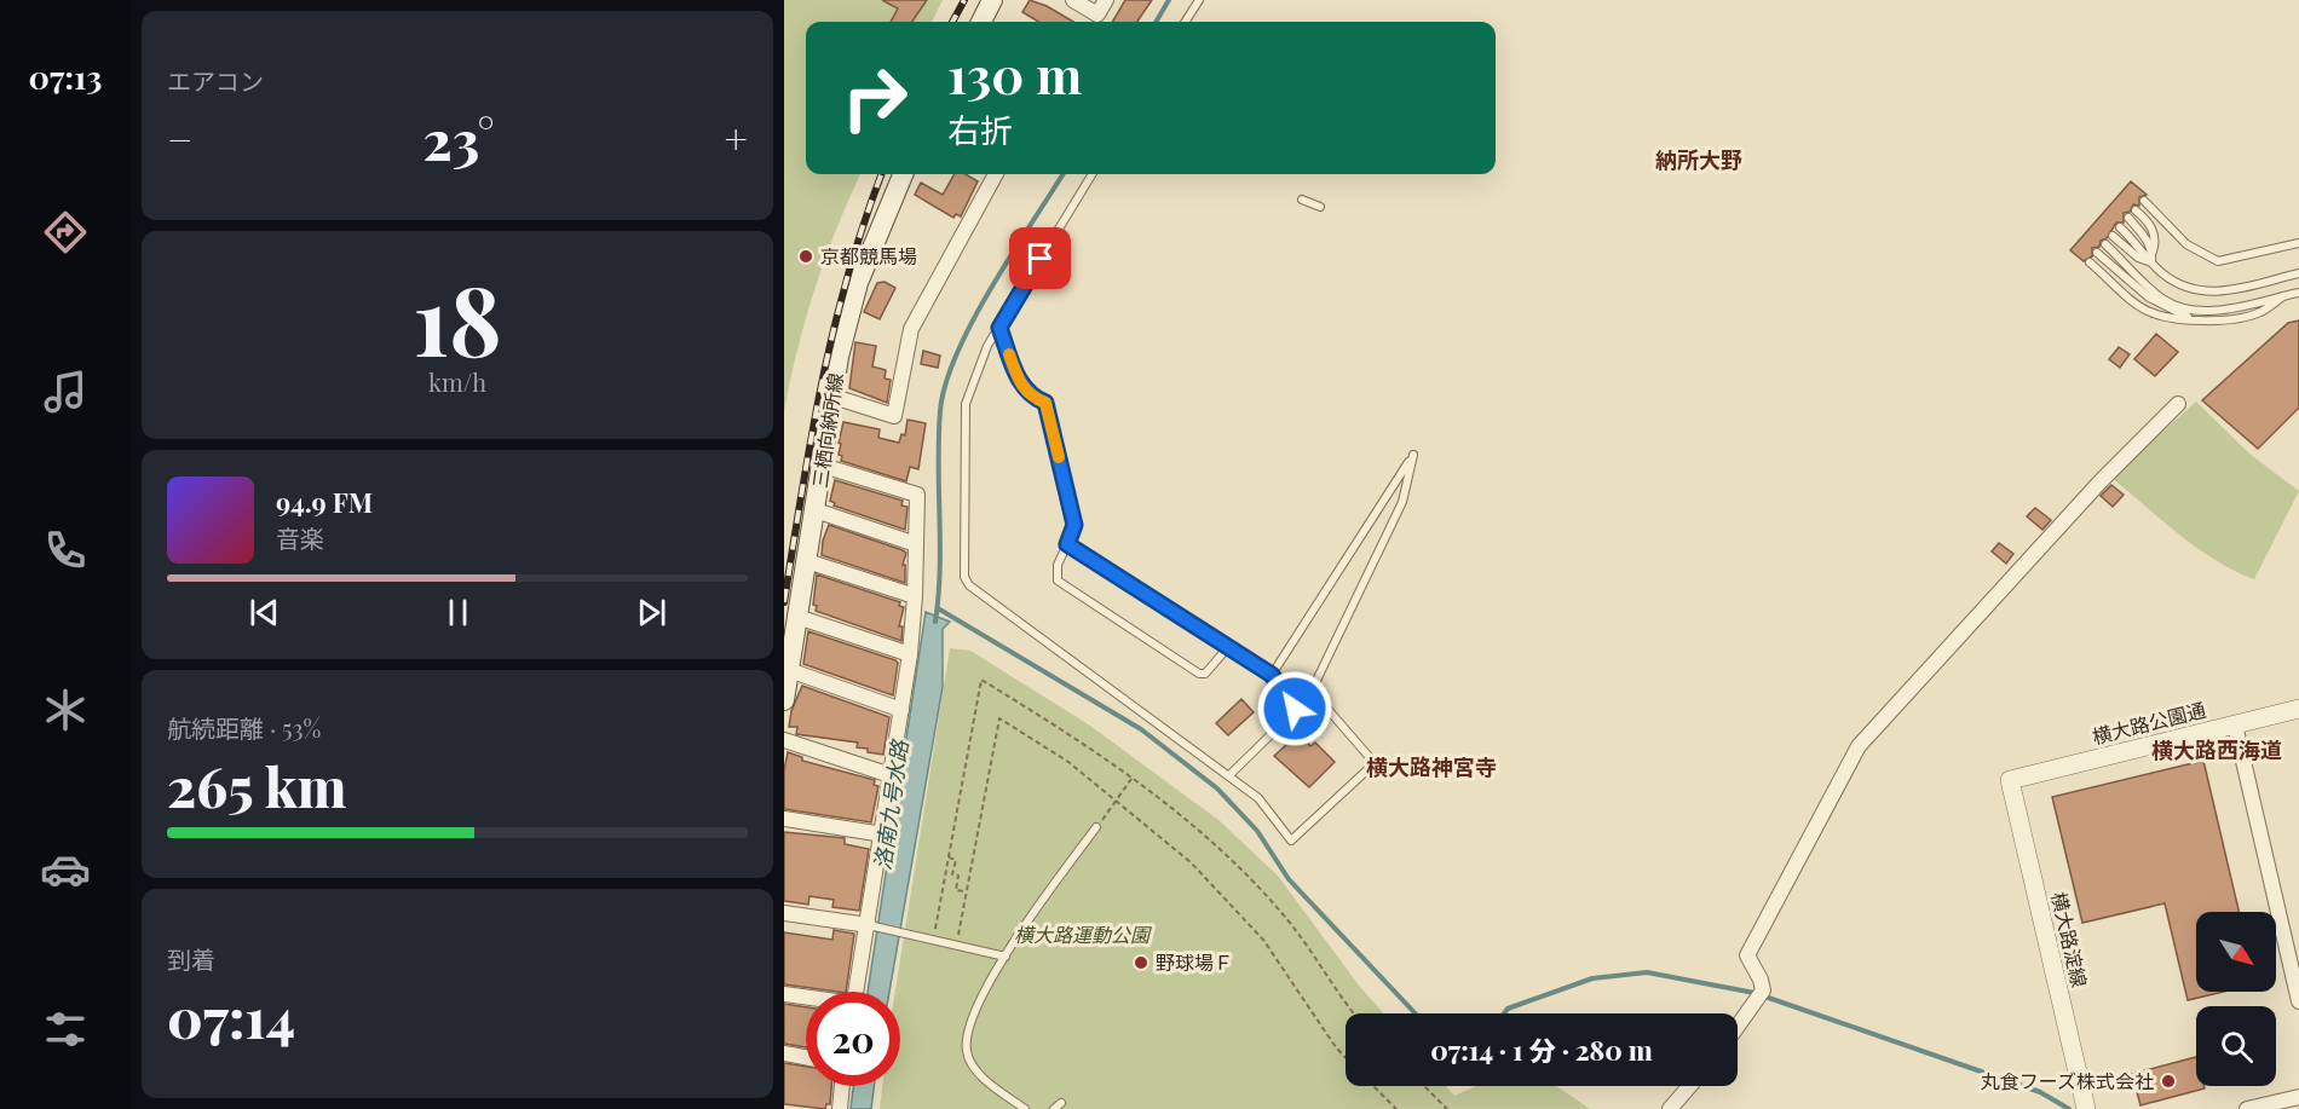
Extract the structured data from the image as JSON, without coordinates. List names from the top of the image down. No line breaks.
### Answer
{"streets":{"main road":["三栖向納所線"],"street":["横大路公園通","横大路淀線"]},"crossings":[["横大路公園通","横大路淀線"]],"districts":["納所大野","横大路西海道","横大路神宮寺"],"water":["洛南九号水路"],"parks":["横大路運動公園"],"places":["京都競馬場","野球場Ｆ","丸食フーズ株式会社"],"north":"bottom right","page":{"tabs":"07:13","tile":["エアコン",["18","km/h"],["航続距離 · 53%","265 km"],["到着","07:14"]],"turn":["130 m","右折"],"heat":["−","23°","+"],"song":["94.9 FM","音楽"],"limit":"20","trip":"07:14 · 1 分 · 280 m"}}
